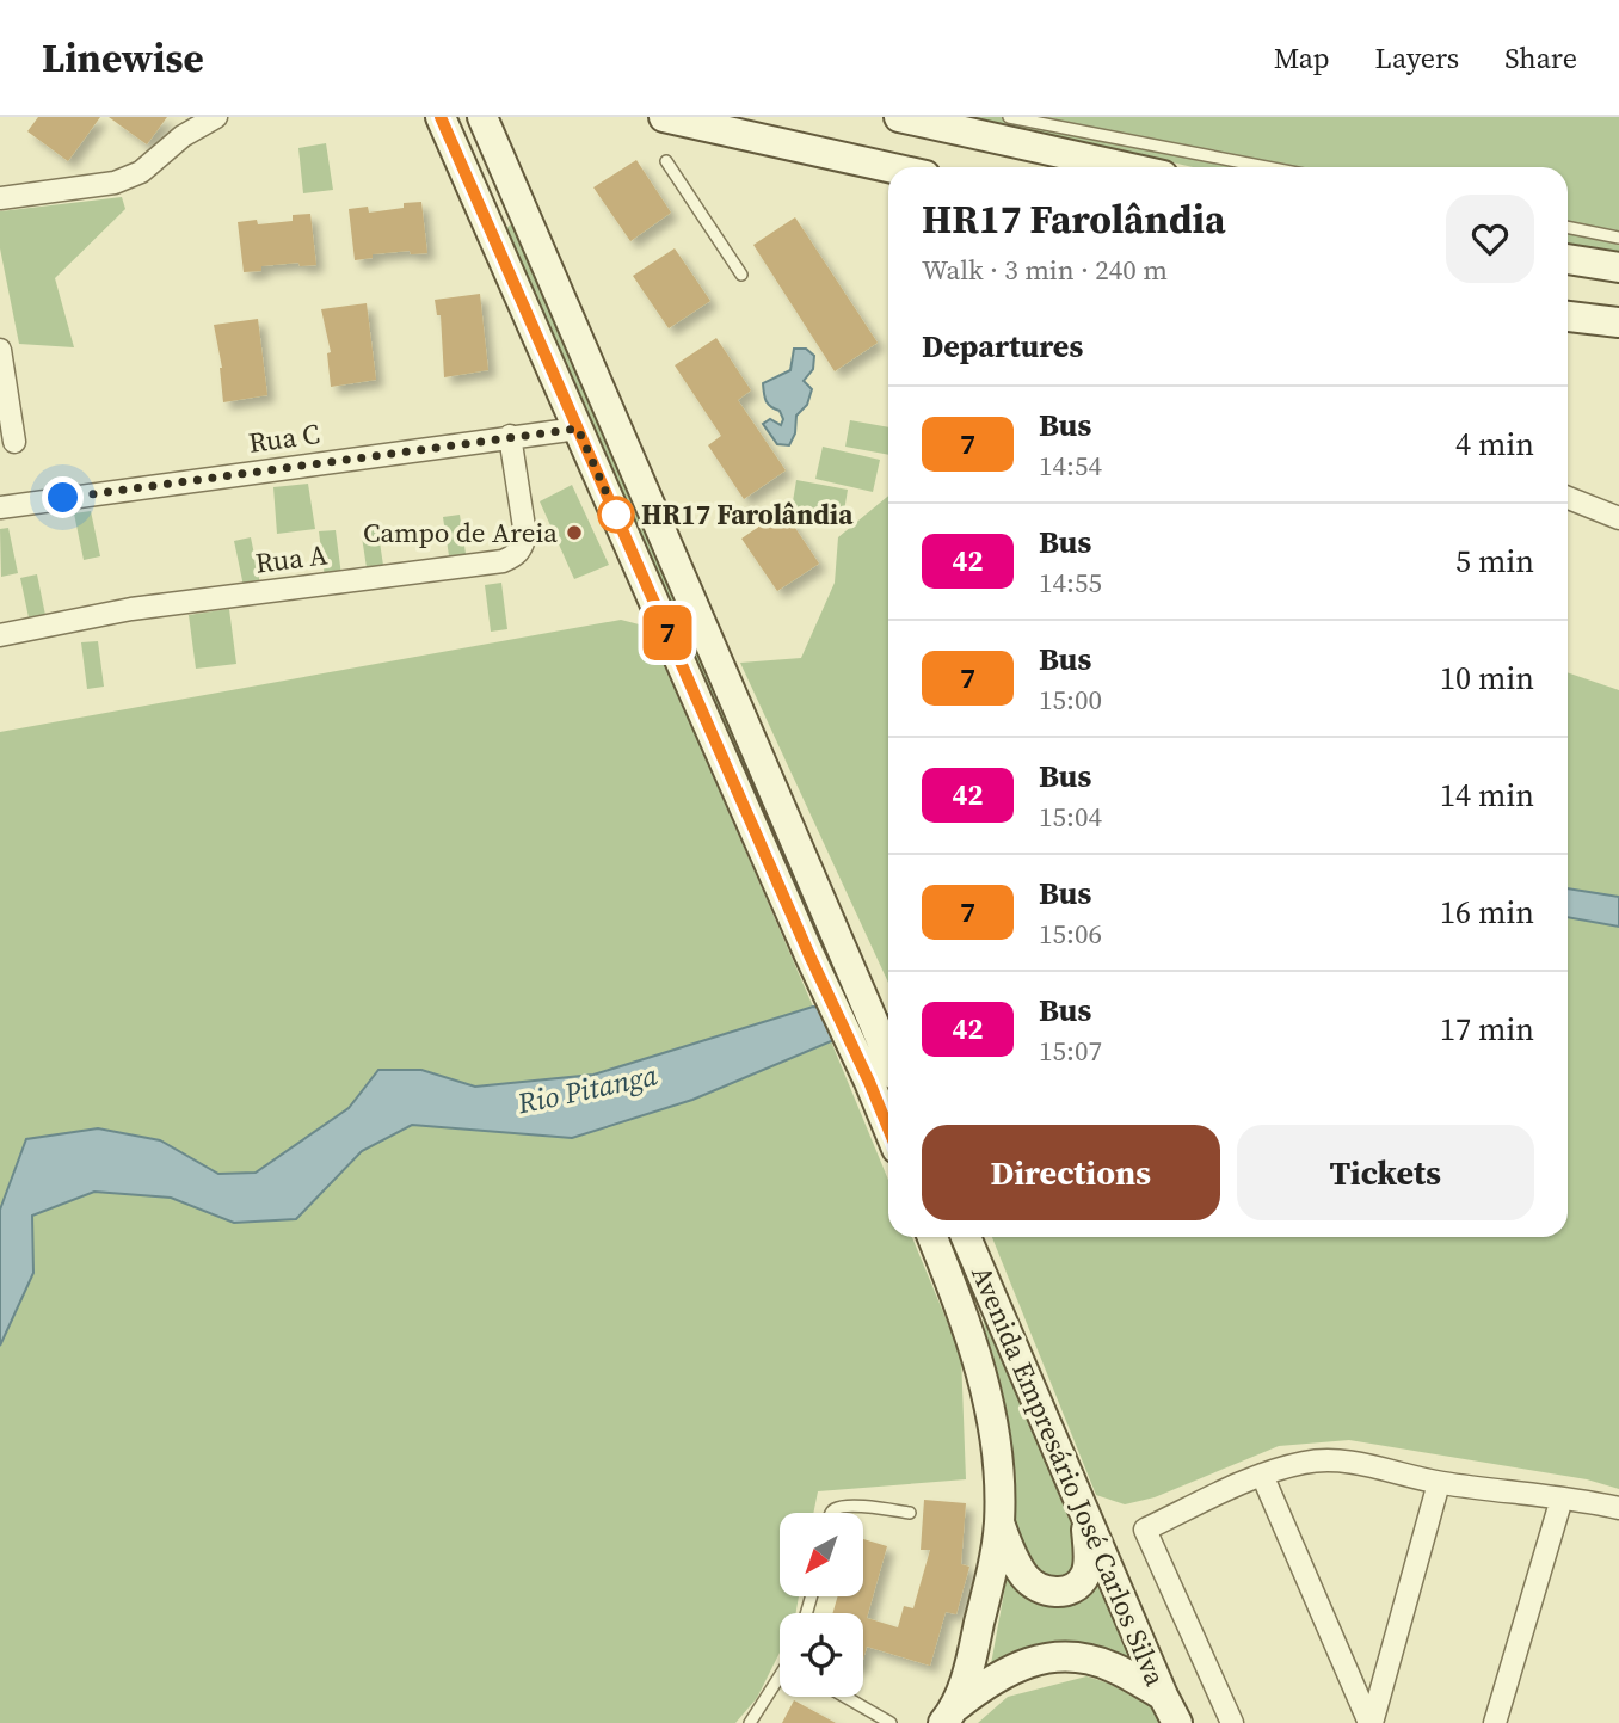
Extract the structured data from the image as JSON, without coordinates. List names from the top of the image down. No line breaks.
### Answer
{"streets":{"main road":["Avenida Empresário José Carlos Silva"],"street":["Rua C","Rua A"]},"crossings":[["Rua C","Rua A"]],"water":["Rio Pitanga"],"places":["HR17 Farolândia","Campo de Areia"],"lines":["bus line 7"],"north":"bottom left","page":{"header":"Linewise","nav":["Map","Layers","Share"],"on_map":"7","heading":[["HR17 Farolândia","Walk · 3 min · 240 m"],"Departures"],"list":[{"mark":"7","name":"Bus","note":"14:54","value":"4 min"},{"mark":"42","name":"Bus","note":"14:55","value":"5 min"},{"mark":"7","name":"Bus","note":"15:00","value":"10 min"},{"mark":"42","name":"Bus","note":"15:04","value":"14 min"},{"mark":"7","name":"Bus","note":"15:06","value":"16 min"},{"mark":"42","name":"Bus","note":"15:07","value":"17 min"}],"buttons":["Directions","Tickets"]}}
